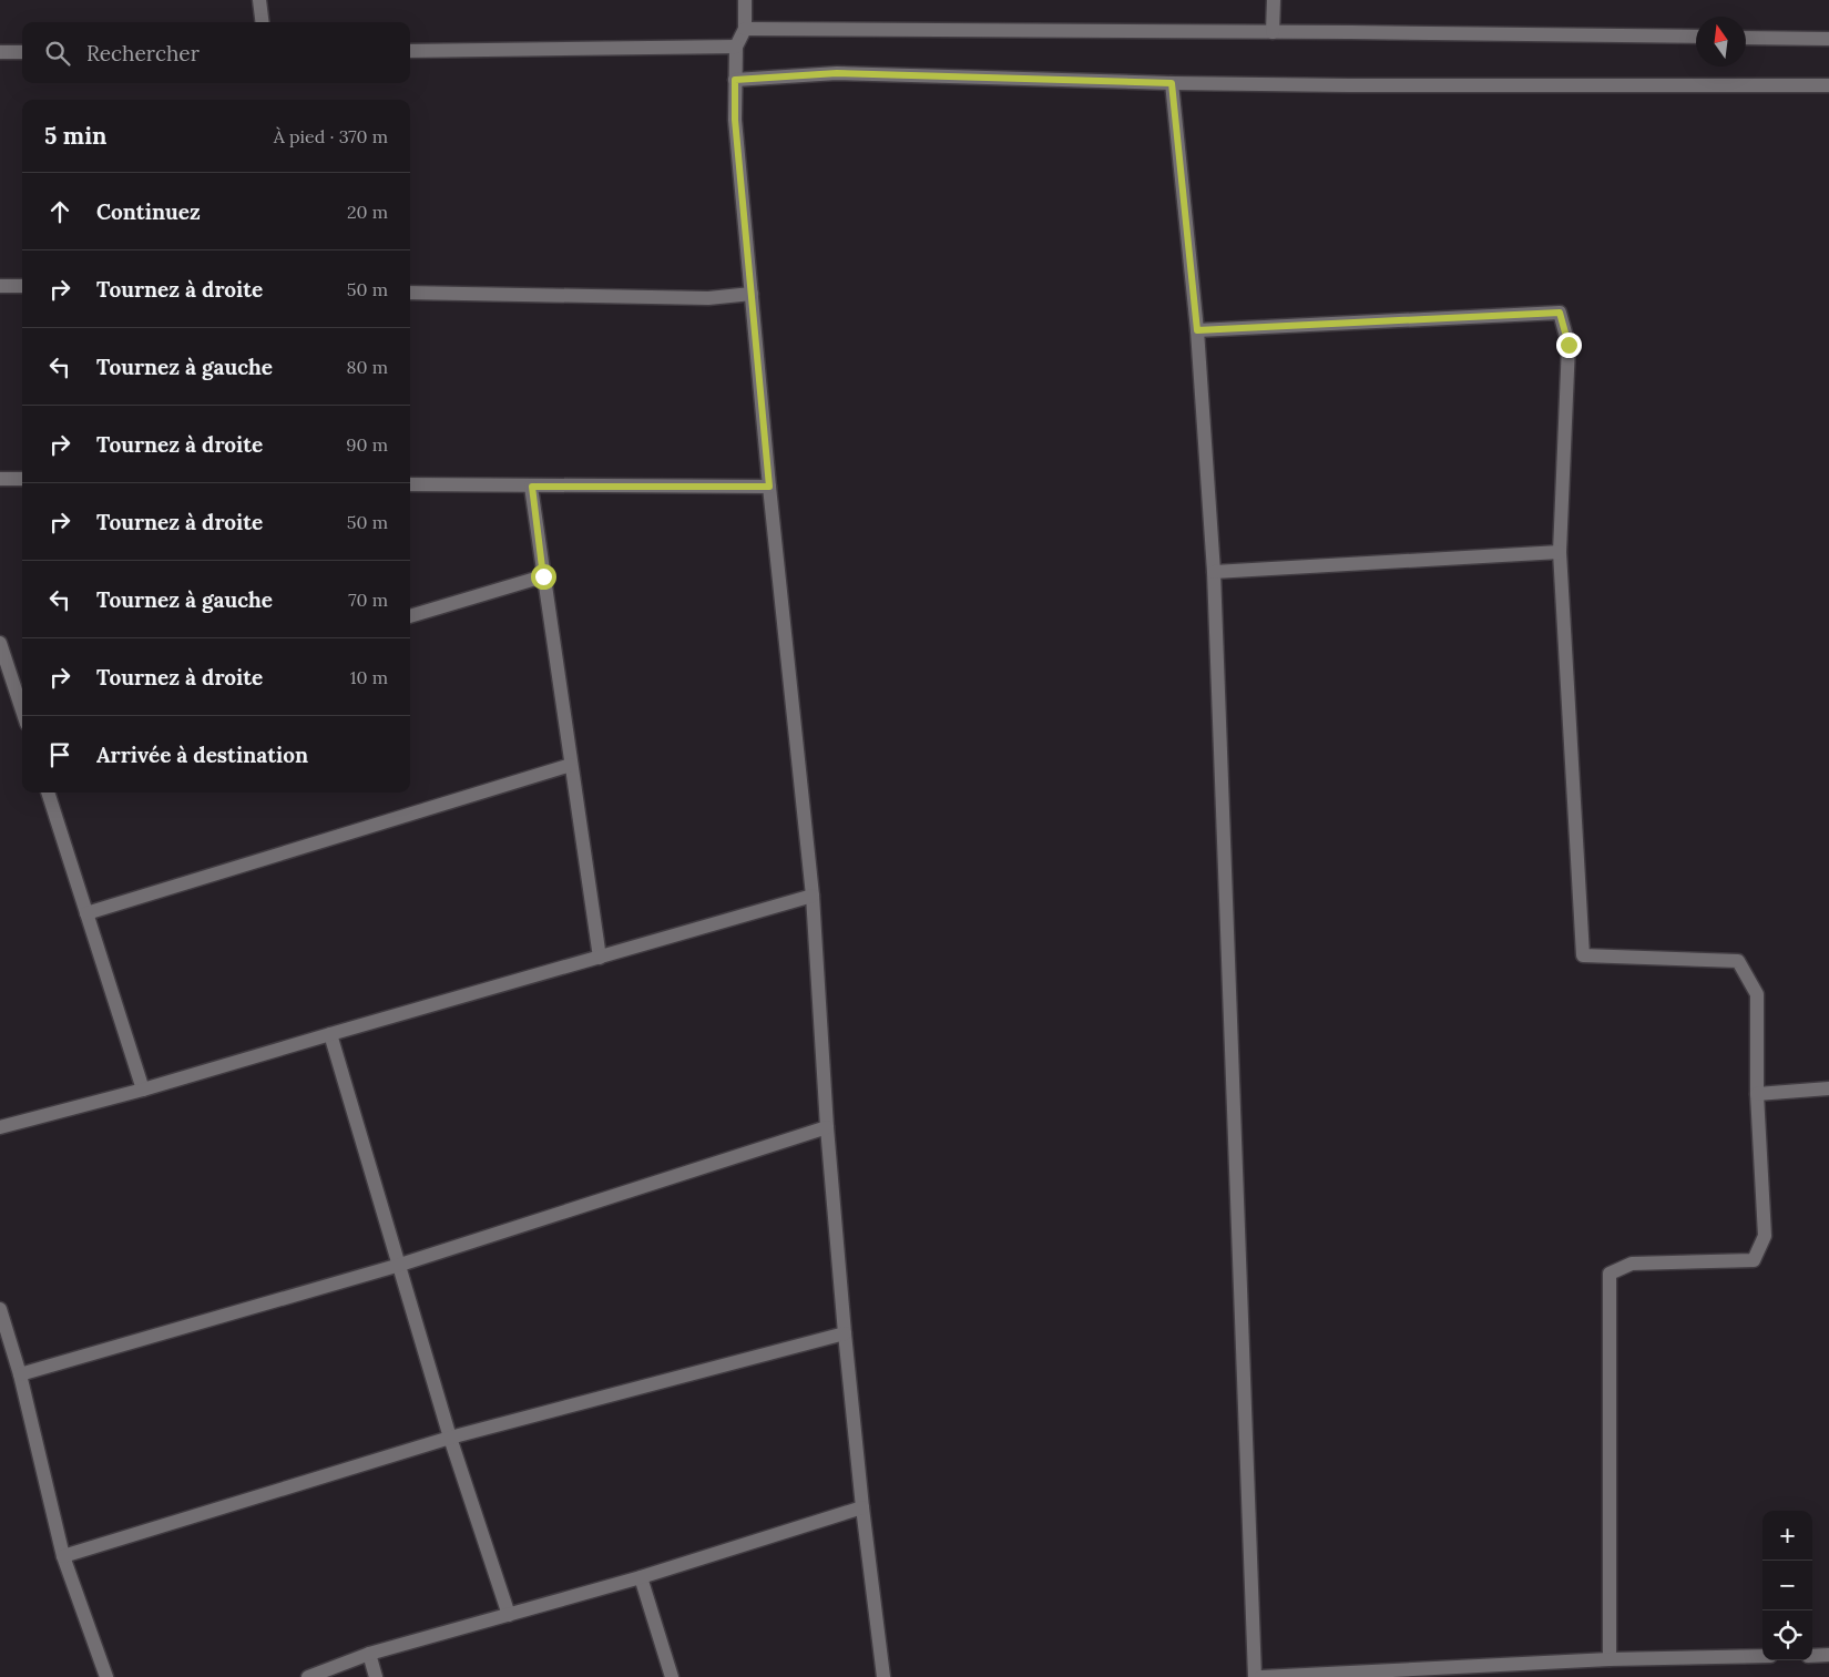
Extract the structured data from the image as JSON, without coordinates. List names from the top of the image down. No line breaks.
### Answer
{"north":"top","page":{"search":"Rechercher","heading":["5 min","À pied · 370 m"],"list":[["Continuez","20 m"],["Tournez à droite","50 m"],["Tournez à gauche","80 m"],["Tournez à droite","90 m"],["Tournez à droite","50 m"],["Tournez à gauche","70 m"],["Tournez à droite","10 m"],"Arrivée à destination"],"map_buttons":["+","−"]}}
